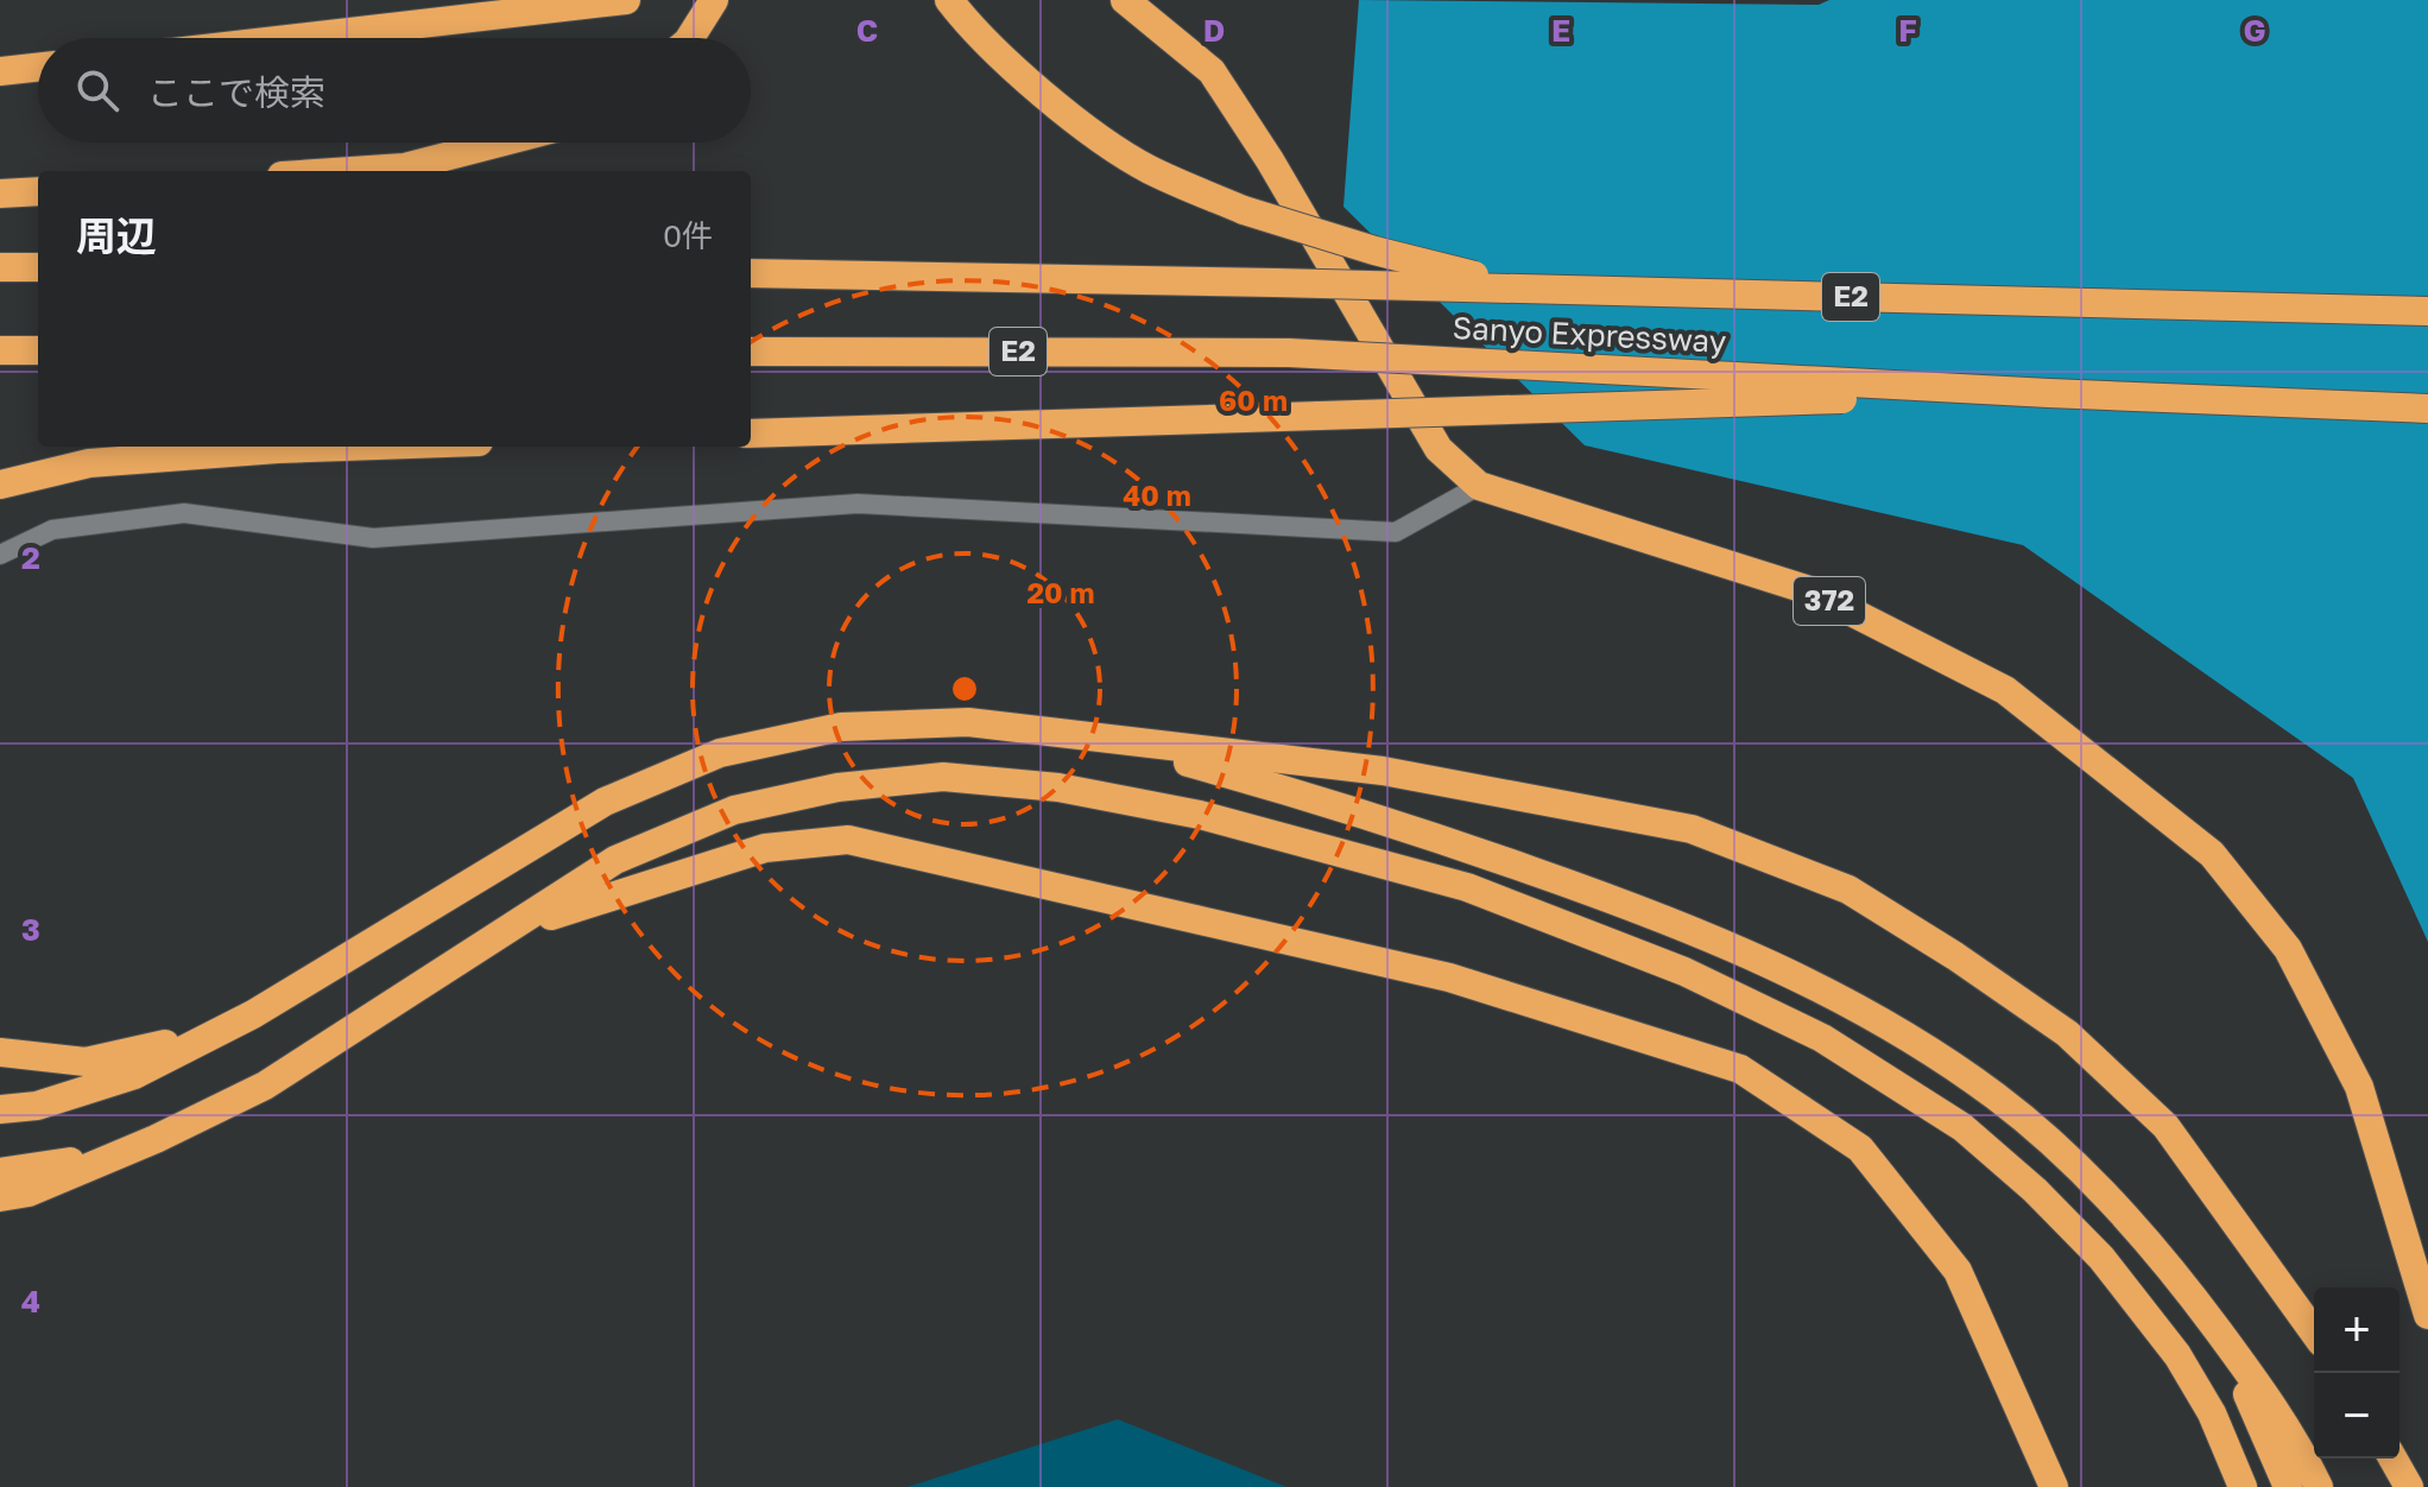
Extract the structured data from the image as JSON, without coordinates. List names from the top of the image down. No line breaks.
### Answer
{"streets":{"highway":["E2","Sanyo Expressway","372"]},"page":{"search":"ここで検索","heading":["周辺","0件"],"map_buttons":["+","−"]},"grid":{"columns":["C","D","E","F","G"],"rows":["2","3","4"]},"rings":["60 m","40 m","20 m"]}
